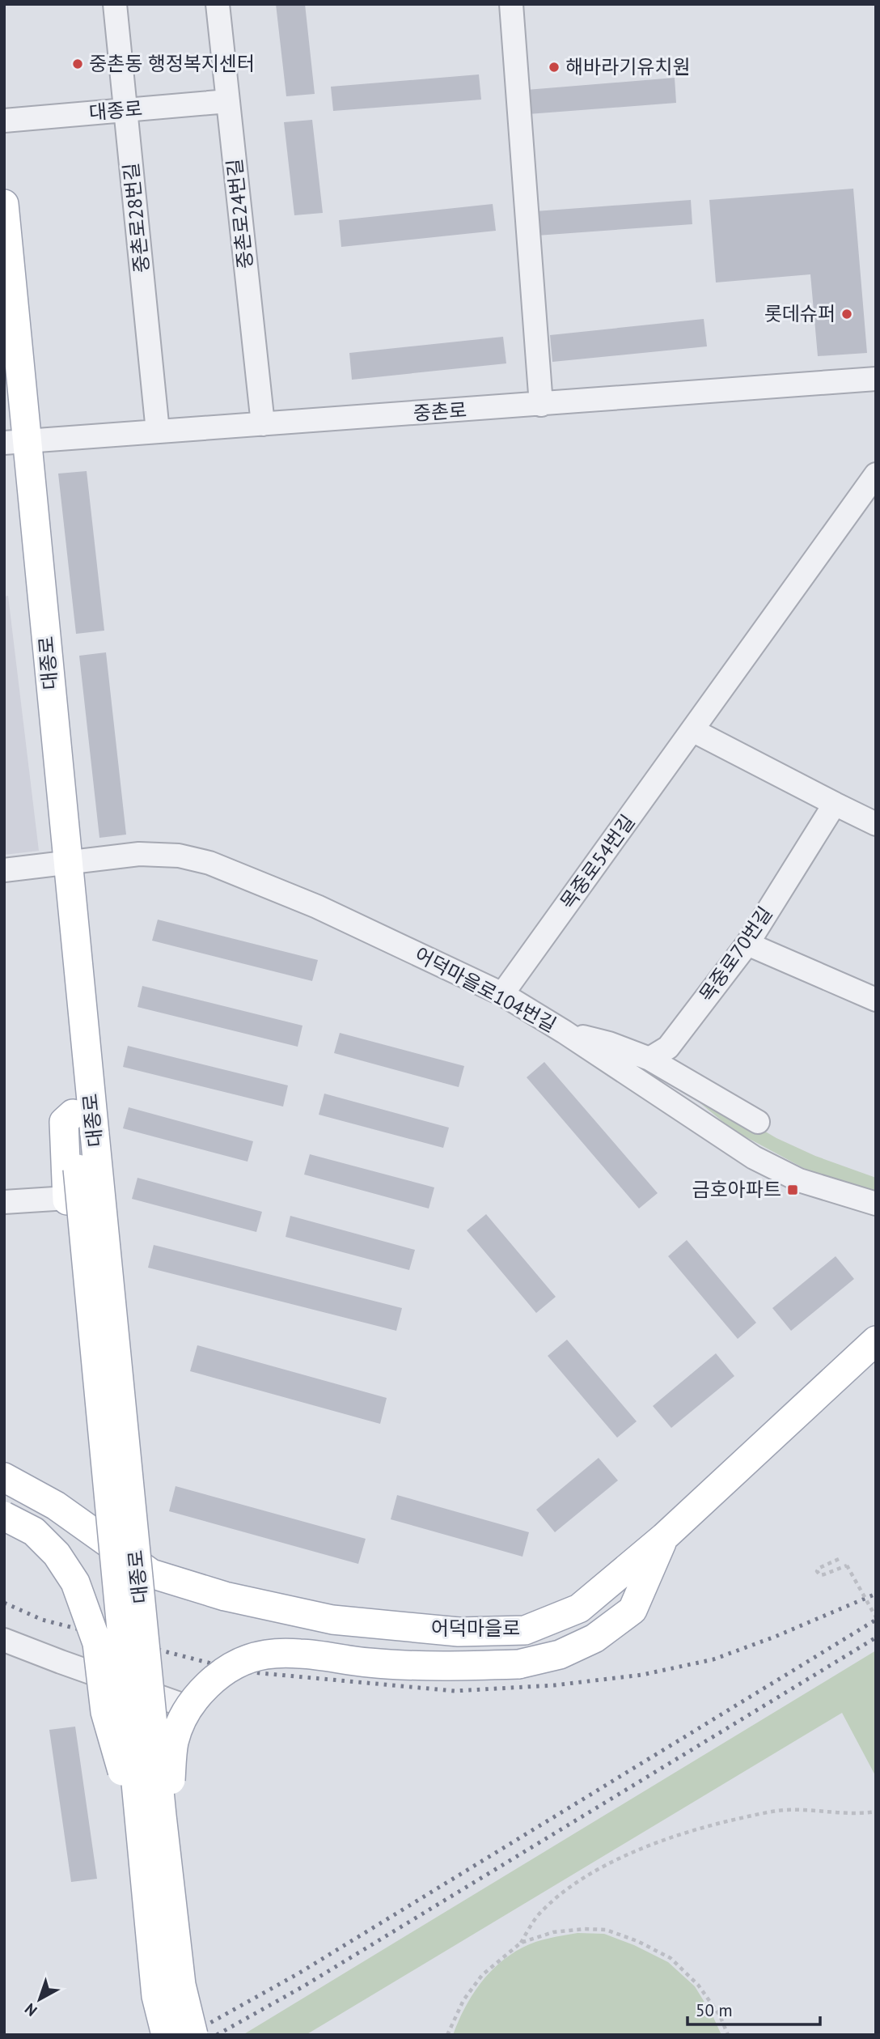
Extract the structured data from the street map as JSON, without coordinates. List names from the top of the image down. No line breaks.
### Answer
{"streets":{"main road":["대종로","어덕마을로"],"street":["중촌로24번길","중촌로28번길","중촌로","목중로54번길","목중로70번길","어덕마을로104번길"]},"crossings":[["대종로","중촌로24번길"],["대종로","중촌로28번길"],["대종로","중촌로"],["대종로","어덕마을로104번길"],["중촌로24번길","중촌로"],["중촌로28번길","중촌로"],["목중로54번길","어덕마을로104번길"]],"places":{"other":["중촌동 행정복지센터","해바라기유치원","롯데슈퍼"],"transit":["금호아파트"]},"scale_bar":"50 m","north":"bottom left"}
